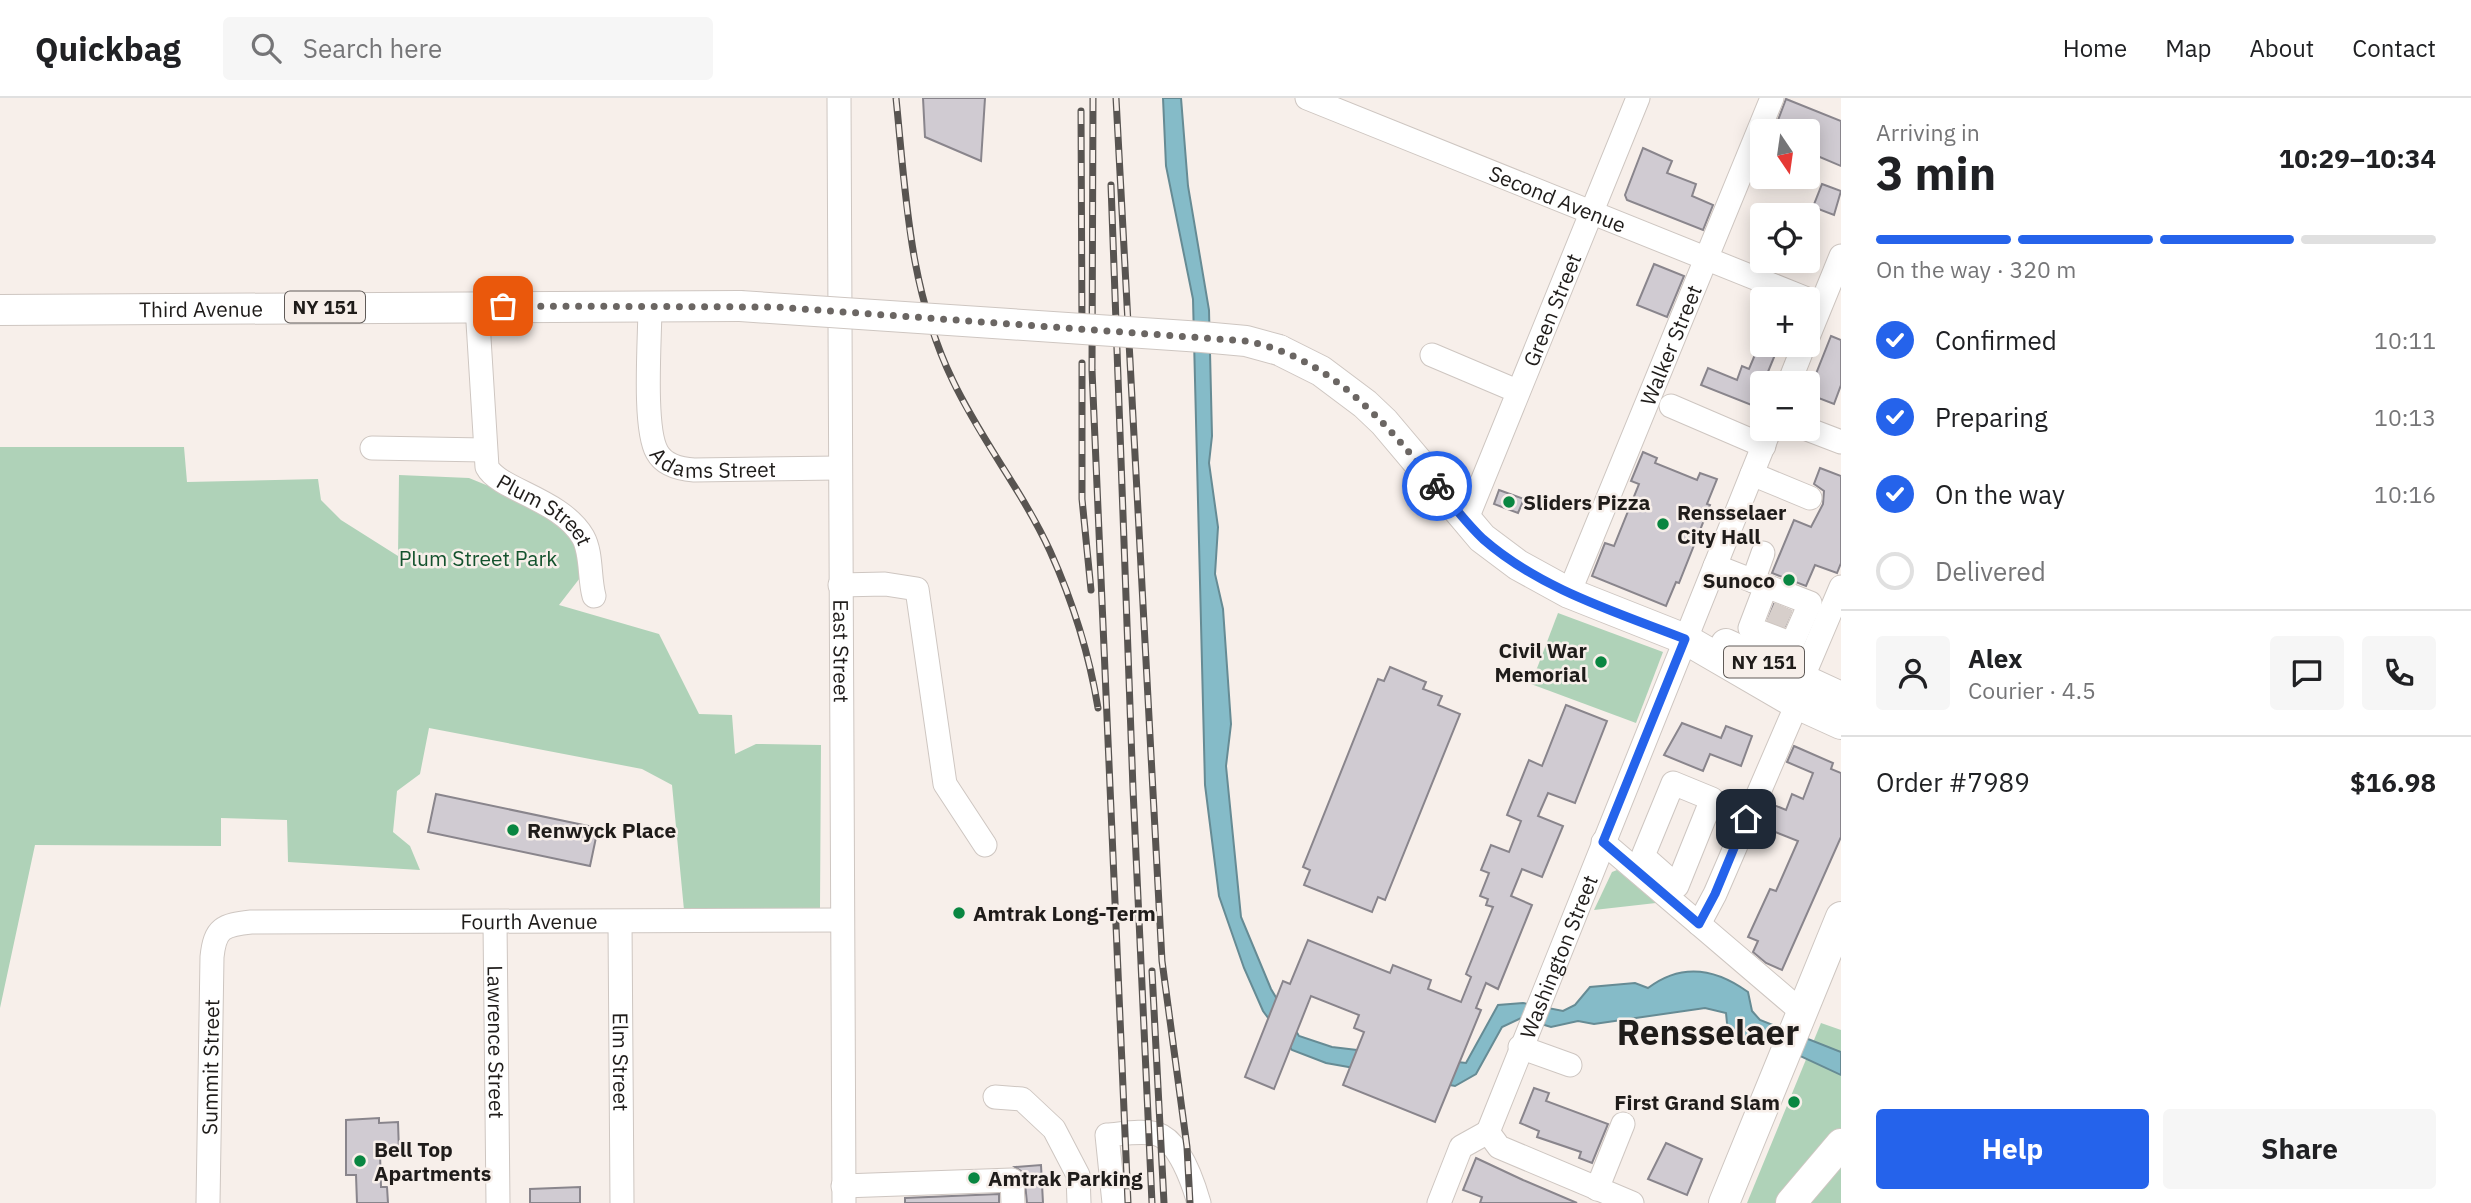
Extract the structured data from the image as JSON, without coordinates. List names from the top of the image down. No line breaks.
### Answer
{"streets":{"main road":["NY 151","Third Avenue"],"street":["Second Avenue","Green Street","Walker Street","Adams Street","Plum Street","East Street","Fourth Avenue","Washington Street","Lawrence Street","Elm Street","Summit Street"]},"crossings":[["Second Avenue","Green Street"],["Second Avenue","Walker Street"],["Third Avenue","Green Street"],["Third Avenue","Walker Street"],["Third Avenue","Adams Street"],["Third Avenue","Plum Street"],["Third Avenue","Washington Street"],["Adams Street","East Street"],["East Street","Fourth Avenue"],["Fourth Avenue","Lawrence Street"],["Fourth Avenue","Elm Street"],["Fourth Avenue","Summit Street"]],"districts":["Rensselaer"],"parks":["Plum Street Park"],"places":["Sliders Pizza","Rensselaer City Hall","Sunoco","Civil War Memorial","Renwyck Place","Amtrak Long-Term","First Grand Slam","Bell Top Apartments","Amtrak Parking"],"north":"bottom","page":{"header":"Quickbag","search":"Search here","nav":["Home","Map","About","Contact"],"heading":["3 min","Arriving in","10:29–10:34"],"panel":["Alex","Courier · 4.5","Order #7989","$16.98"],"map_buttons":["+","−"],"bar":"On the way · 320 m","list":[["Confirmed","10:11"],["Preparing","10:13"],["On the way","10:16"],"Delivered"],"buttons":["Help","Share"]}}
